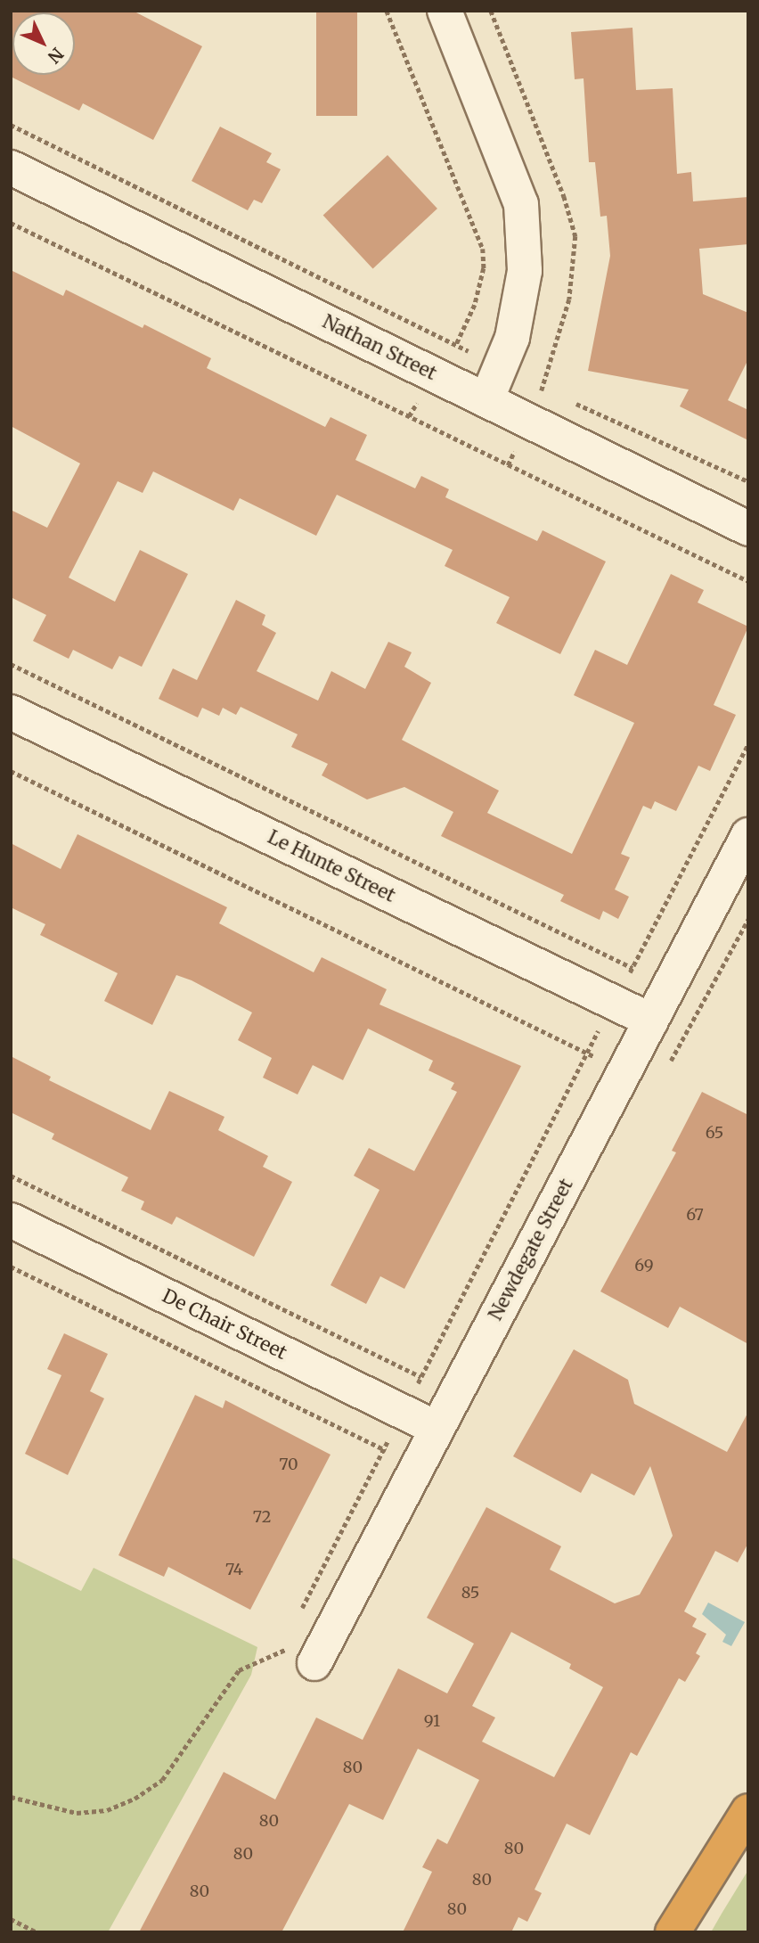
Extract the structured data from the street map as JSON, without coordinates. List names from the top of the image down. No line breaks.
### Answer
{"streets":{"street":["Nathan Street","Le Hunte Street","Newdegate Street","De Chair Street"]},"crossings":[["Le Hunte Street","Newdegate Street"],["Newdegate Street","De Chair Street"]],"house_numbers":["65","67","69","70","72","74","85","91","80","80","80","80","80","80","80"],"north":"bottom right"}
